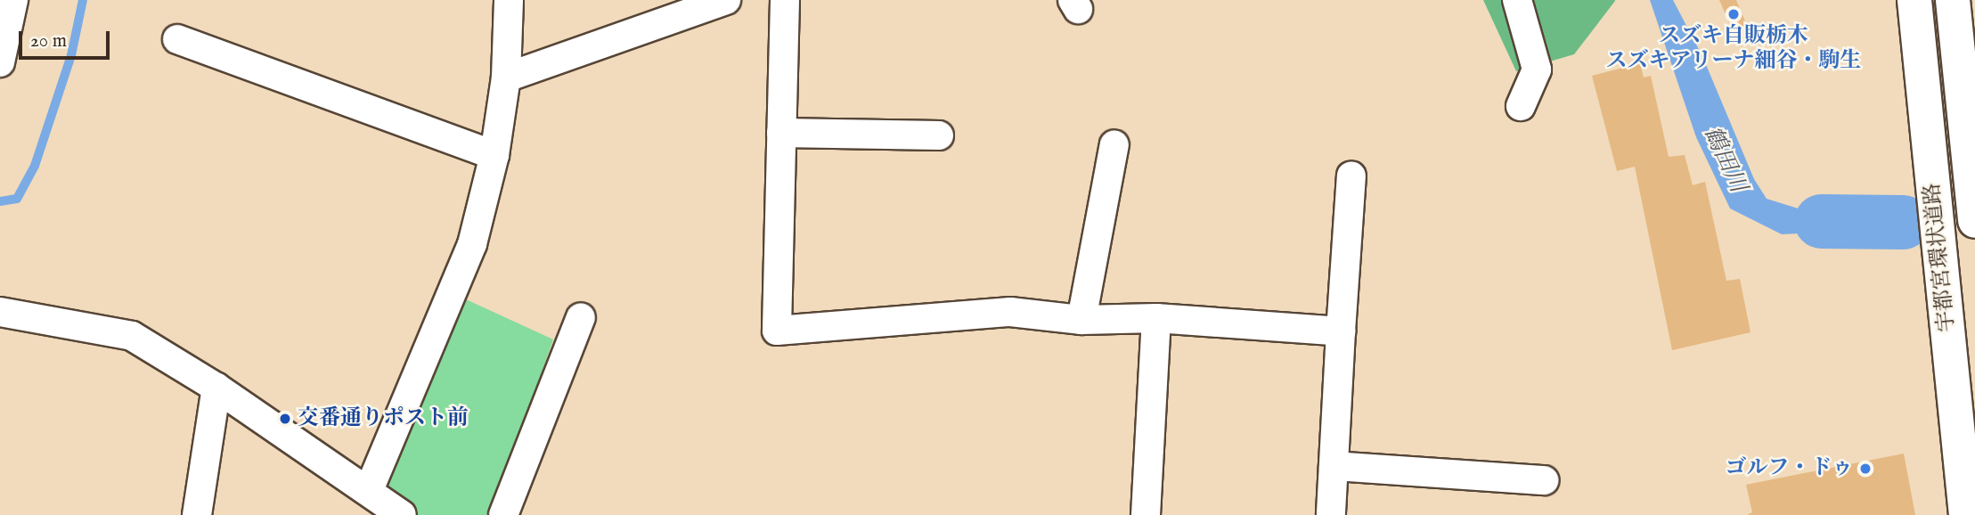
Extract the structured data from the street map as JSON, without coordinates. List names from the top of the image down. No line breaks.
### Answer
{"streets":{"main road":["宇都宮環状道路"]},"water":["鶴田川"],"places":["スズキ自販栃木 スズキアリーナ細谷・駒生","交番通りポスト前","ゴルフ・ドゥ"],"scale_bar":"20 m"}
